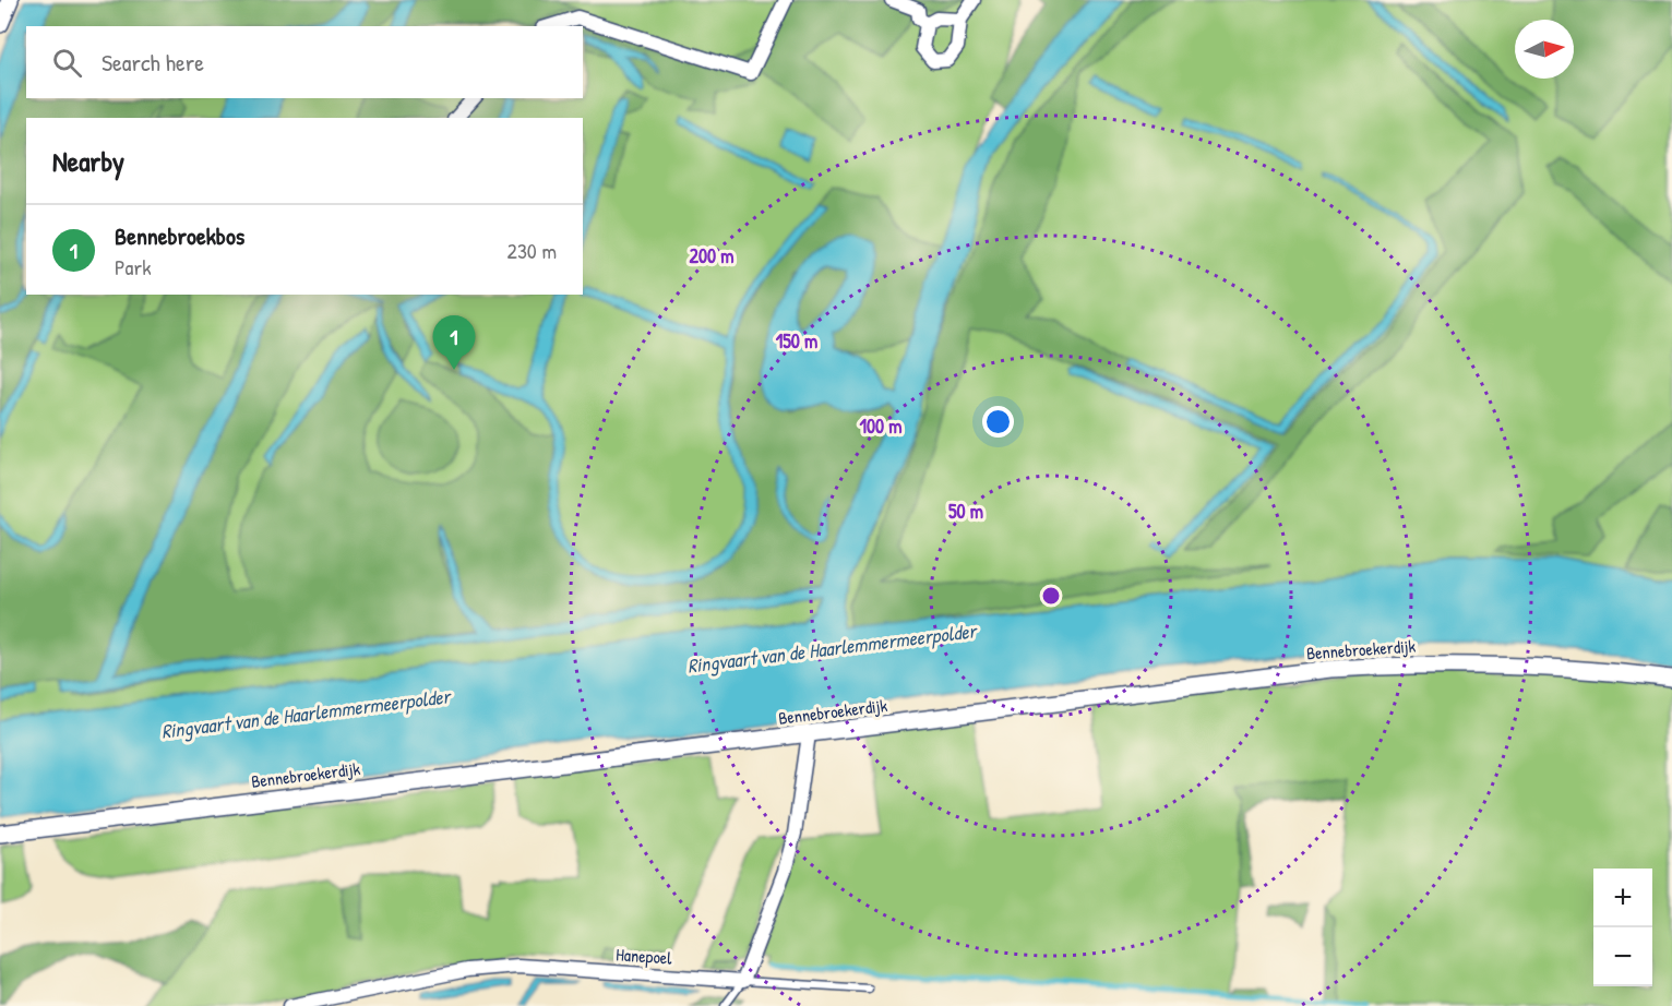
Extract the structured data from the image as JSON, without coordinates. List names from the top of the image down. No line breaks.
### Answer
{"streets":{"street":["Bennebroekerdijk","Hanepoel"]},"water":["Ringvaart van de Haarlemmermeerpolder"],"north":"right","page":{"search":"Search here","heading":"Nearby","list":[{"mark":"1","name":"Bennebroekbos","note":"Park","value":"230 m"}],"pins":"1","map_buttons":["+","−"]},"rings":["200 m","150 m","100 m","50 m"]}
